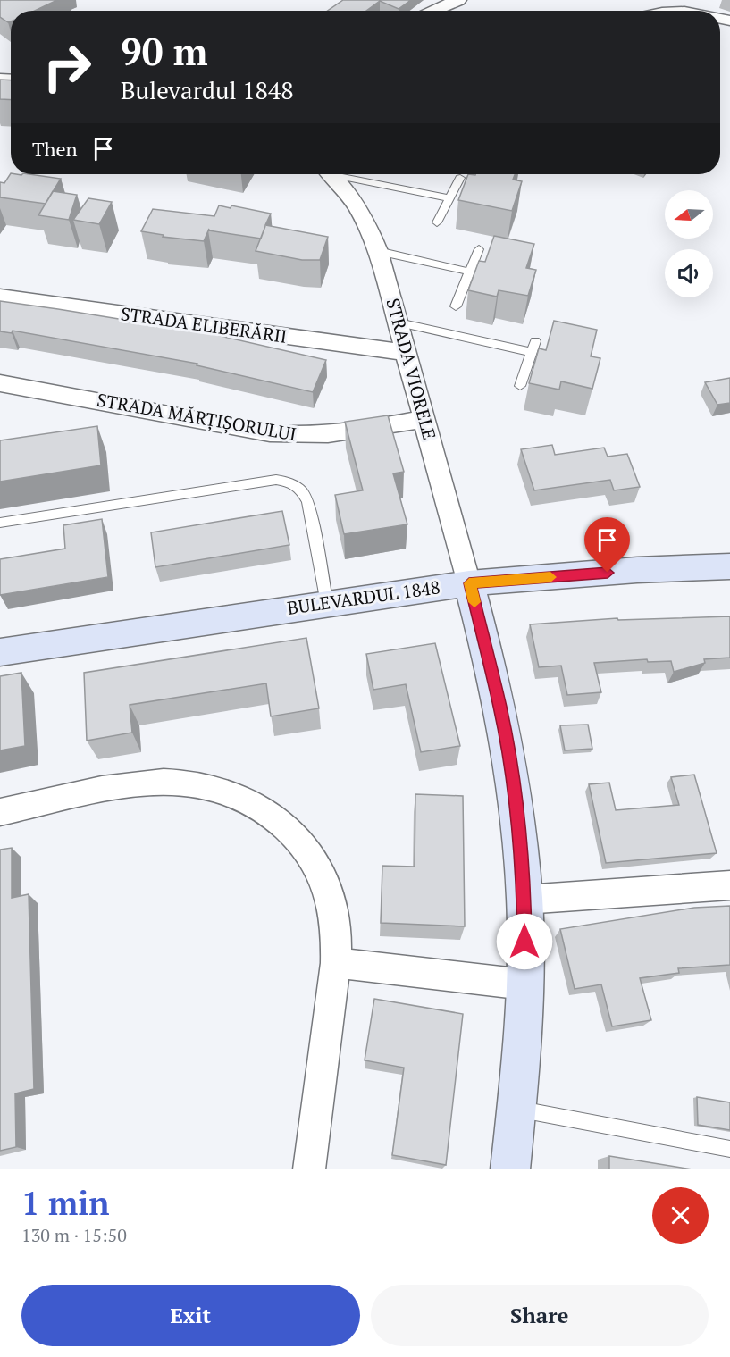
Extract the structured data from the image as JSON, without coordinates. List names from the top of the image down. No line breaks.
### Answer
{"streets":{"street":["STRADA ELIBERĂRII","STRADA VIORELE","STRADA MĂRȚIȘORULUI","BULEVARDUL 1848"]},"crossings":[["STRADA ELIBERĂRII","STRADA VIORELE"],["STRADA VIORELE","STRADA MĂRȚIȘORULUI"],["STRADA VIORELE","BULEVARDUL 1848"]],"north":"left","page":{"turn":["90 m","Bulevardul 1848"],"then":"Then","heading":["1 min","130 m · 15:50"],"buttons":["Exit","Share"]}}
